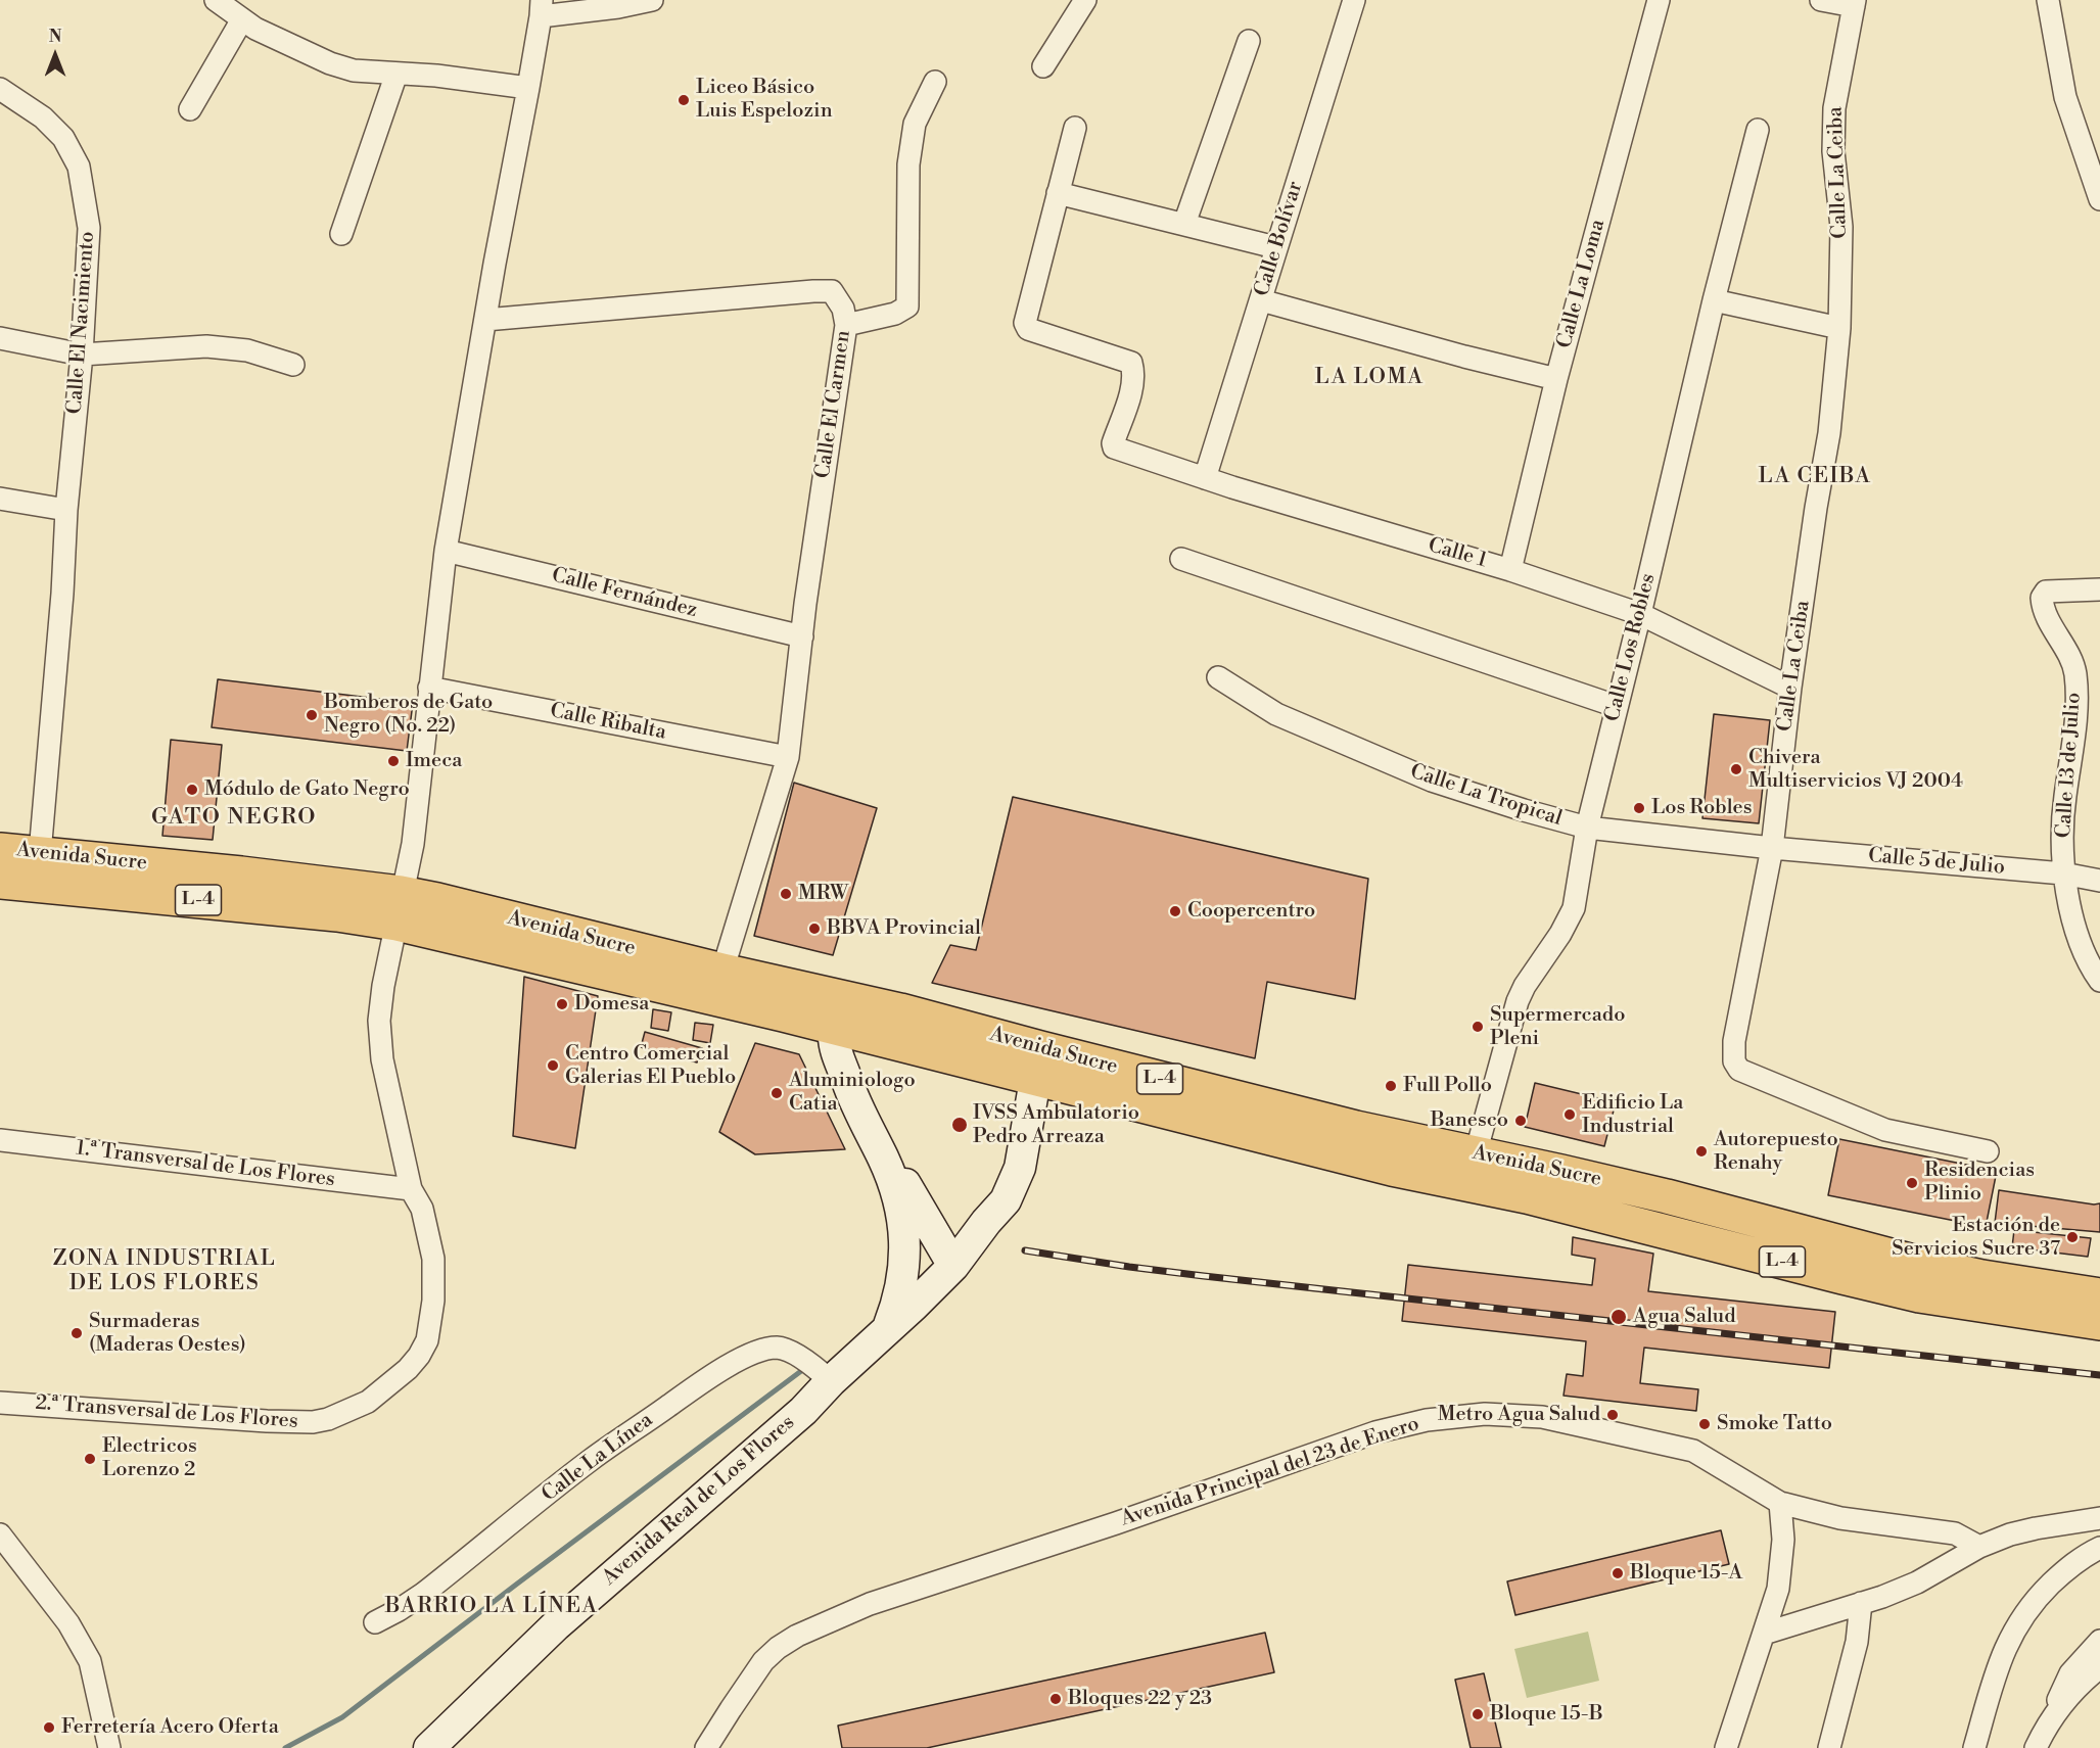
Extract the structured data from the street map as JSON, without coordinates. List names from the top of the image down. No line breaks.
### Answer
{"streets":{"main road":["Avenida Sucre","L-4"],"street":["Calle La Ceiba","Calle Bolívar","Calle La Loma","Calle El Nacimiento","Calle El Carmen","Calle 1","Calle Fernández","Calle Los Robles","Calle Ribalta","Calle 13 de Julio","Calle La Tropical","Calle 5 de Julio","1.ª Transversal de Los Flores","2.ª Transversal de Los Flores","Calle La Línea","Avenida Principal del 23 de Enero","Avenida Real de Los Flores"]},"crossings":[["Calle La Ceiba","Calle 1"],["Calle La Ceiba","Calle La Tropical"],["Calle La Ceiba","Calle 5 de Julio"],["Calle Bolívar","Calle 1"],["Calle La Loma","Calle 1"],["Calle El Nacimiento","Avenida Sucre"],["Calle El Carmen","Calle Fernández"],["Calle El Carmen","Calle Ribalta"],["Calle El Carmen","Avenida Sucre"],["Calle El Carmen","2.ª Transversal de Los Flores"],["Calle 1","Calle Los Robles"],["Calle Fernández","2.ª Transversal de Los Flores"],["Calle Los Robles","Calle La Tropical"],["Calle Los Robles","Avenida Sucre"],["Calle Ribalta","2.ª Transversal de Los Flores"],["Calle 13 de Julio","Calle 5 de Julio"],["Calle La Tropical","Calle 5 de Julio"],["Avenida Sucre","2.ª Transversal de Los Flores"],["Avenida Sucre","Avenida Real de Los Flores"],["1.ª Transversal de Los Flores","2.ª Transversal de Los Flores"],["Calle La Línea","Avenida Real de Los Flores"]],"districts":["LA LOMA","LA CEIBA","GATO NEGRO","ZONA INDUSTRIAL DE LOS FLORES","BARRIO LA LÍNEA"],"places":["Liceo Básico Luis Espelozin","Bomberos de Gato Negro (No. 22)","Imeca","Chivera Multiservicios VJ 2004","Módulo de Gato Negro","Los Robles","MRW","Coopercentro","BBVA Provincial","Domesa","Supermercado Pleni","Centro Comercial Galerias El Pueblo","Full Pollo","Aluminiologo Catia","Edificio La Industrial","Banesco","IVSS Ambulatorio Pedro Arreaza","Autorepuesto Renahy","Residencias Plinio","Estación de Servicios Sucre 37","Agua Salud","Surmaderas (Maderas Oestes)","Metro Agua Salud","Smoke Tatto","Electricos Lorenzo 2","Bloque 15-A","Bloques 22 y 23","Bloque 15-B","Ferretería Acero Oferta"],"north":"top"}
